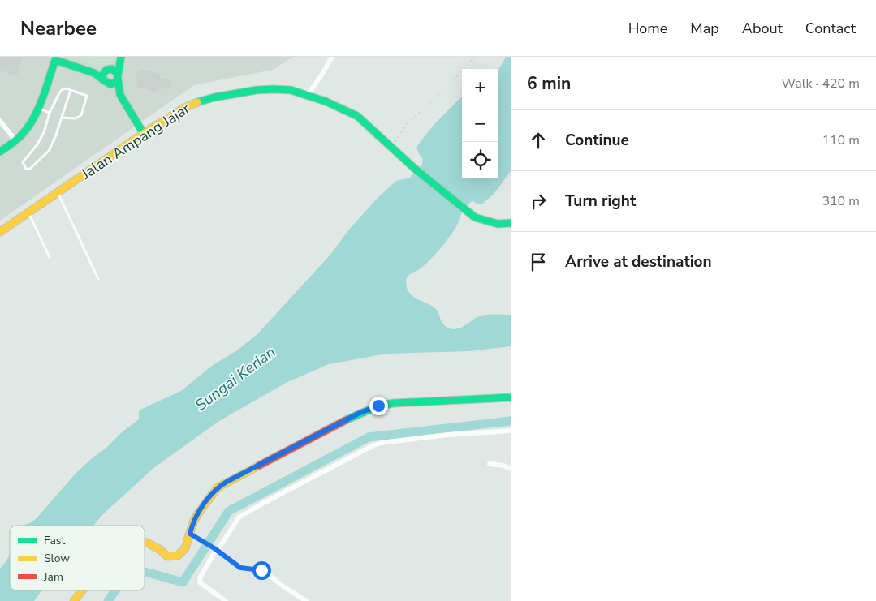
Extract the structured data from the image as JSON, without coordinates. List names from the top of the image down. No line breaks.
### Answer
{"streets":{"street":["Jalan Ampang Jajar"]},"water":["Sungai Kerian"],"legend":["Fast","Slow","Jam"],"page":{"header":"Nearbee","nav":["Home","Map","About","Contact"],"heading":["6 min","Walk · 420 m"],"map_buttons":["+","−"],"list":[["Continue","110 m"],["Turn right","310 m"],"Arrive at destination"]}}
